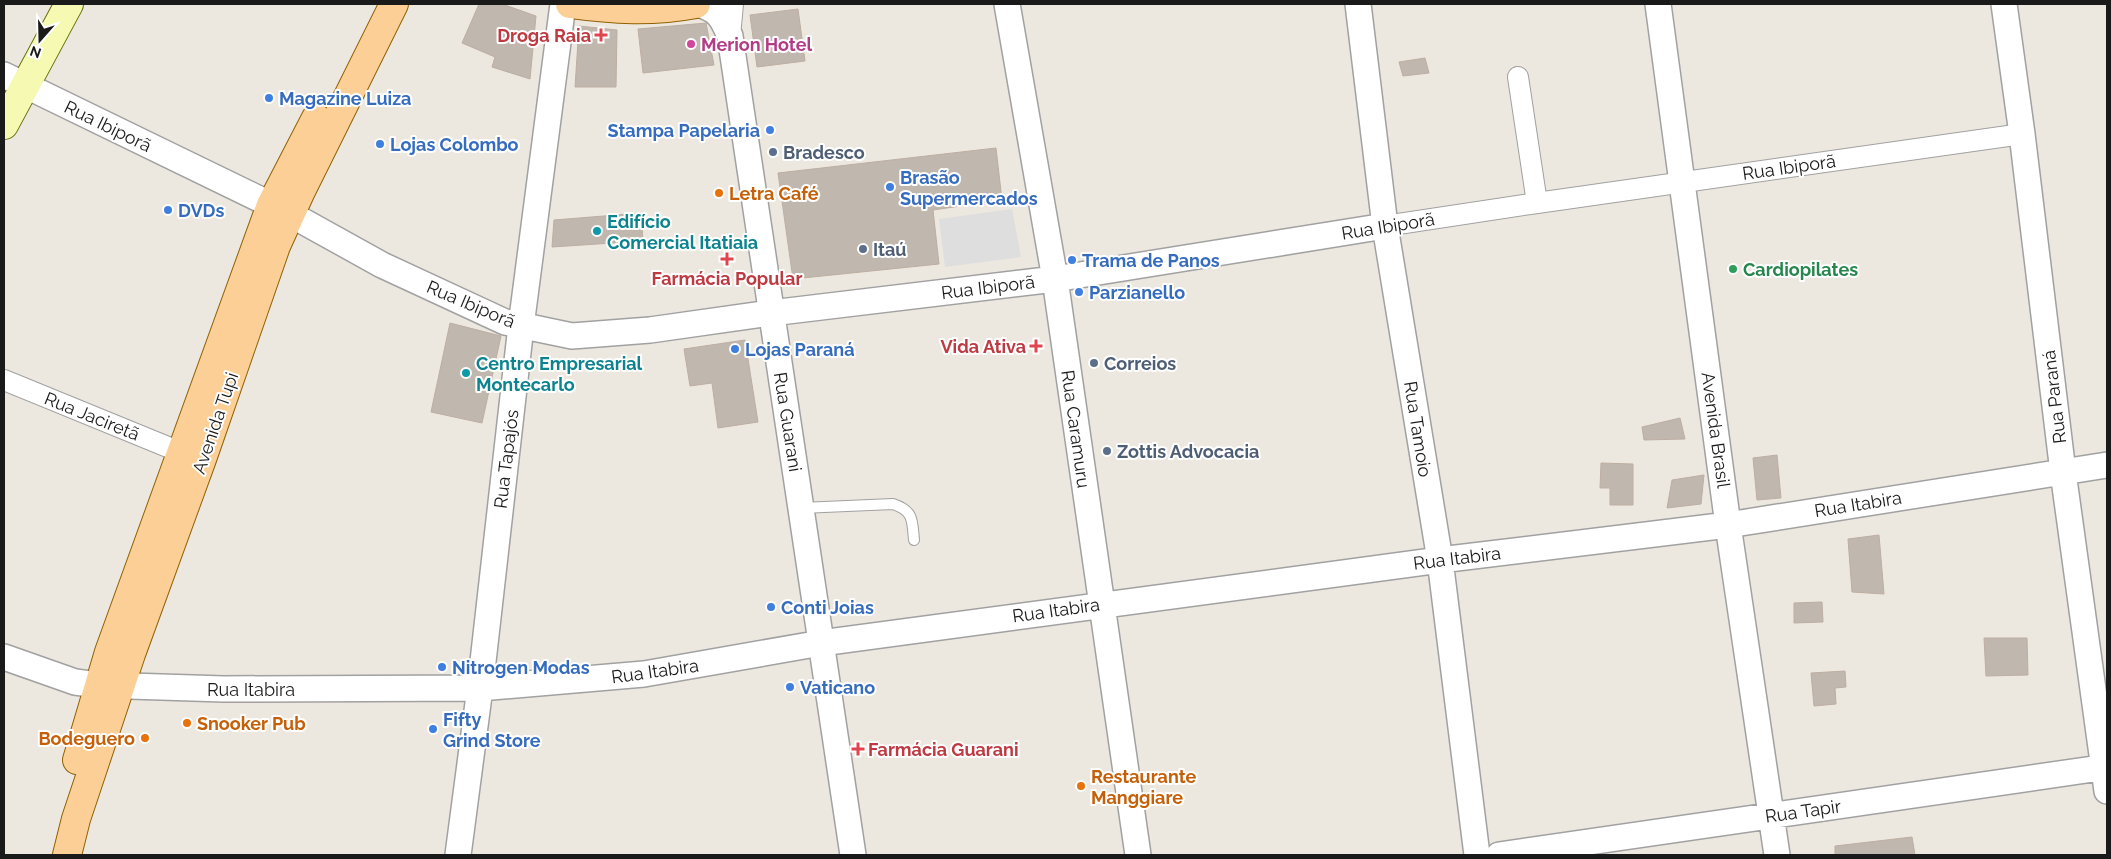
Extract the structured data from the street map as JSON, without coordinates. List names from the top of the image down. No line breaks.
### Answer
{"streets":{"main road":["Avenida Tupi"],"street":["Rua Ibiporã","Rua Paraná","Rua Jaciretã","Rua Guarani","Rua Caramuru","Rua Tamoio","Avenida Brasil","Rua Tapajós","Rua Itabira","Rua Tapir"]},"crossings":[["Rua Ibiporã","Rua Paraná"],["Rua Ibiporã","Rua Guarani"],["Rua Ibiporã","Avenida Tupi"],["Rua Ibiporã","Rua Caramuru"],["Rua Ibiporã","Rua Tamoio"],["Rua Ibiporã","Avenida Brasil"],["Rua Ibiporã","Rua Tapajós"],["Rua Paraná","Rua Itabira"],["Rua Paraná","Rua Tapir"],["Rua Jaciretã","Avenida Tupi"],["Rua Guarani","Rua Itabira"],["Avenida Tupi","Rua Itabira"],["Rua Caramuru","Rua Itabira"],["Rua Tamoio","Rua Itabira"],["Avenida Brasil","Rua Itabira"],["Avenida Brasil","Rua Tapir"],["Rua Tapajós","Rua Itabira"]],"places":{"health":["Droga Raia","Farmácia Popular","Vida Ativa","Farmácia Guarani"],"other":["Merion Hotel","Magazine Luiza","Stampa Papelaria","Lojas Colombo","Bradesco","Brasão Supermercados","Letra Café","DVDs","Edifício Comercial Itatiaia","Itaú","Trama de Panos","Cardiopilates","Parzianello","Lojas Paraná","Correios","Centro Empresarial Montecarlo","Zottis Advocacia","Conti Joias","Nitrogen Modas","Vaticano","Snooker Pub","Fifty Grind Store","Bodeguero","Restaurante Manggiare"]},"north":"bottom"}
